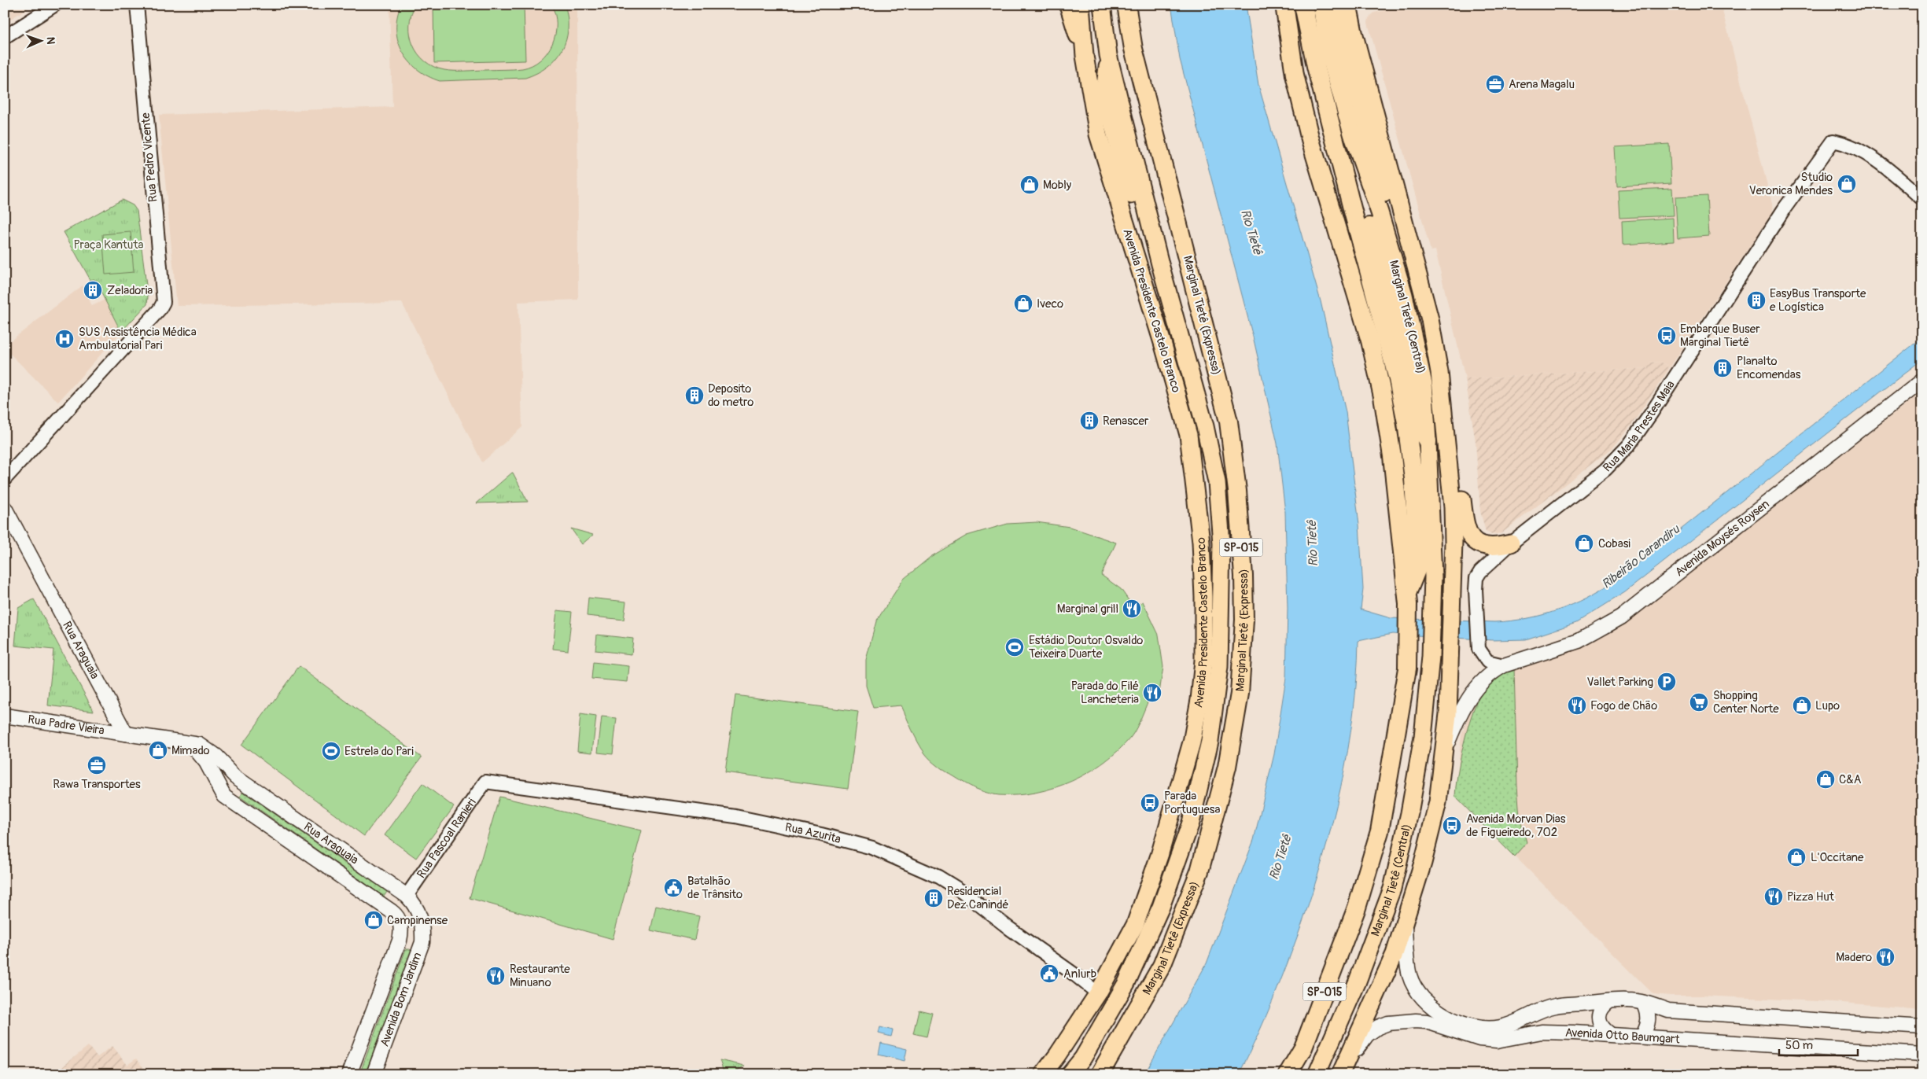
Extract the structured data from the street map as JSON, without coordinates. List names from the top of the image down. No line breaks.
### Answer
{"streets":{"highway":["Avenida Presidente Castelo Branco","Marginal Tietê (Expressa)","Marginal Tietê (Central)","SP-015"],"main road":["Avenida Moysés Roysen","Rua Araguaia","Rua Padre Vieira","Avenida Bom Jardim","Avenida Otto Baumgart"],"street":["Rua Pedro Vicente","Rua Maria Prestes Maia","Rua Azurita","Rua Pascoal Ranieri"]},"crossings":[["Avenida Presidente Castelo Branco","Rua Azurita"],["Rua Maria Prestes Maia","Avenida Moysés Roysen"],["Rua Araguaia","Rua Padre Vieira"],["Rua Araguaia","Rua Pascoal Ranieri"],["Rua Araguaia","Avenida Bom Jardim"],["Rua Azurita","Rua Pascoal Ranieri"]],"water":["Rio Tietê","Ribeirão Carandiru"],"parks":["Praça Kantuta"],"places":{"office":["Arena Magalu","Rawa Transportes"],"shop":["Studio Veronica Mendes","Mobly","Iveco","Cobasi","Lupo","Mimado","C&A","L'Occitane","Campinense"],"building":["Zeladoria","EasyBus Transporte e Logística","Planalto Encomendas","Deposito do metro","Renascer","Residencial Dez Canindé"],"bus stop":["Embarque Buser Marginal Tietê","Parada Portuguesa","Avenida Morvan Dias de Figueiredo, 702"],"hospital":["SUS Assistência Médica Ambulatorial Pari"],"restaurant":["Marginal grill","Parada do Filé Lancheteria","Fogo de Chão","Pizza Hut","Madero","Restaurante Minuano"],"sports":["Estádio Doutor Osvaldo Teixeira Duarte","Estrela do Pari"],"parking":["Vallet Parking"],"supermarket":["Shopping Center Norte"],"public building":["Batalhão de Trânsito","Anlurb"]},"scale_bar":"50 m","north":"right"}
